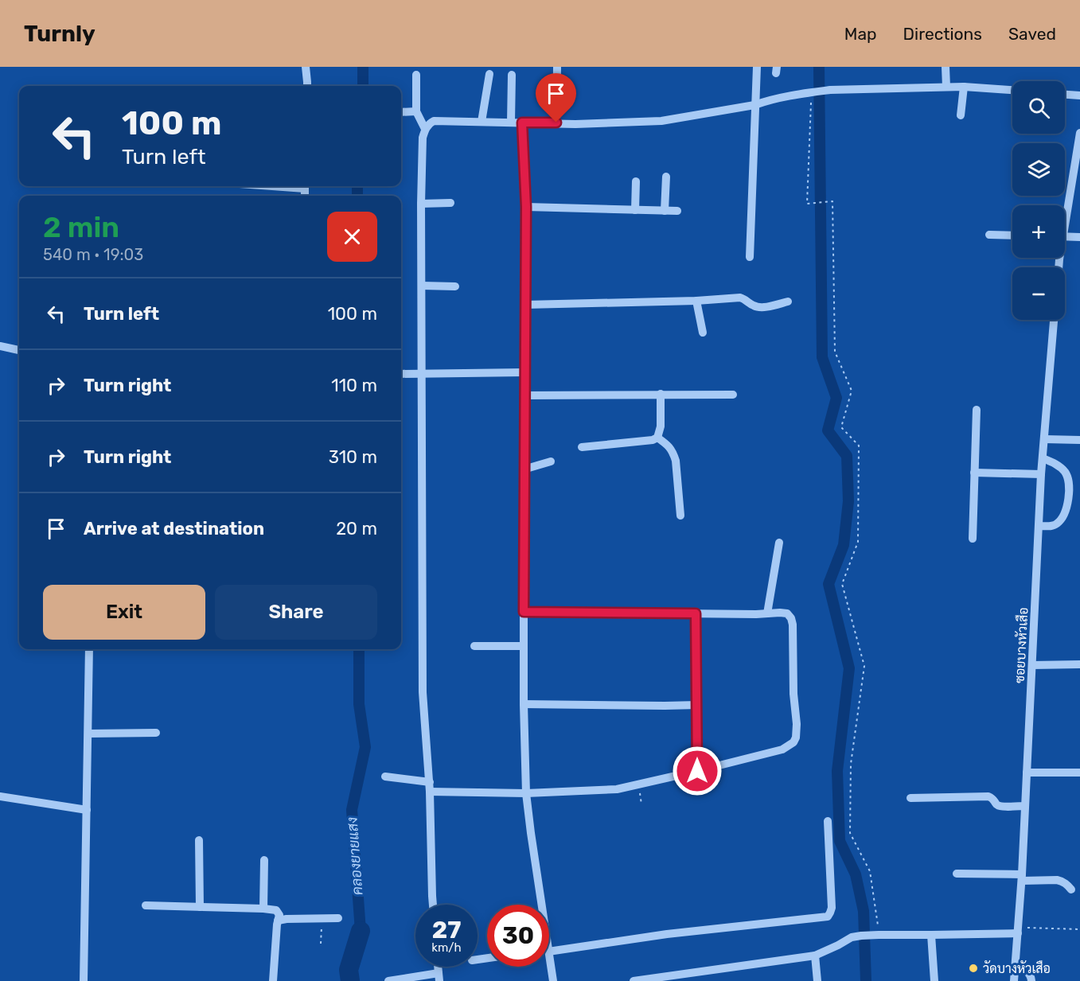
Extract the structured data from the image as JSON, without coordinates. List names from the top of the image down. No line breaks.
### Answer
{"streets":{"street":["ซอยบางหัวเสือ"]},"water":["คลองยายแสง"],"places":["วัดบางหัวเสือ"],"page":{"header":"Turnly","nav":["Map","Directions","Saved"],"map_buttons":["+","−"],"turn":["100 m","Turn left"],"heading":["2 min","540 m · 19:03"],"list":[{"name":"Turn left","value":"100 m"},{"name":"Turn right","value":"110 m"},{"name":"Turn right","value":"310 m"},{"name":"Arrive at destination","value":"20 m"}],"buttons":["Exit","Share"],"speed":"27 km/h","limit":"30"}}
